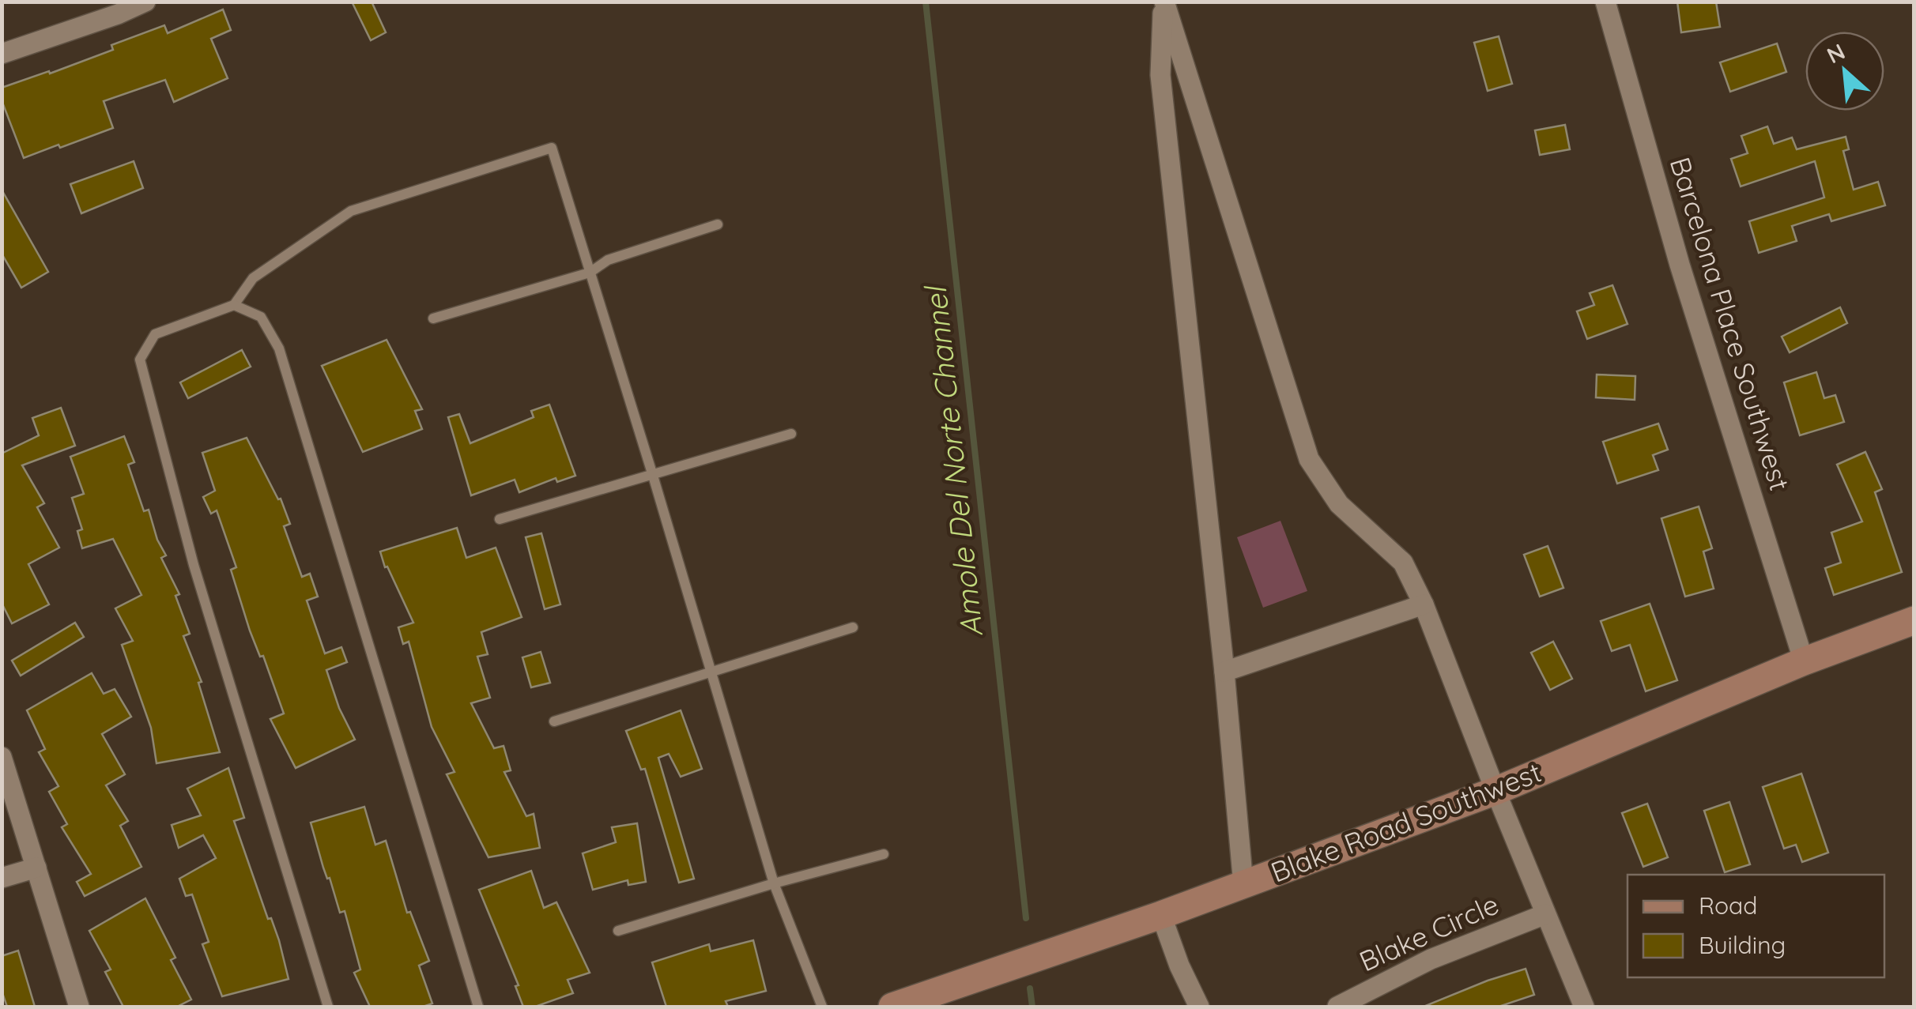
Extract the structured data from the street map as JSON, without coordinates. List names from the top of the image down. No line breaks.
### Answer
{"streets":{"main road":["Blake Road Southwest"],"street":["Barcelona Place Southwest","Blake Circle"]},"crossings":[["Barcelona Place Southwest","Blake Road Southwest"],["Blake Road Southwest","Blake Circle"]],"water":["Amole Del Norte Channel"],"legend":["Road","Building"],"north":"top left"}
